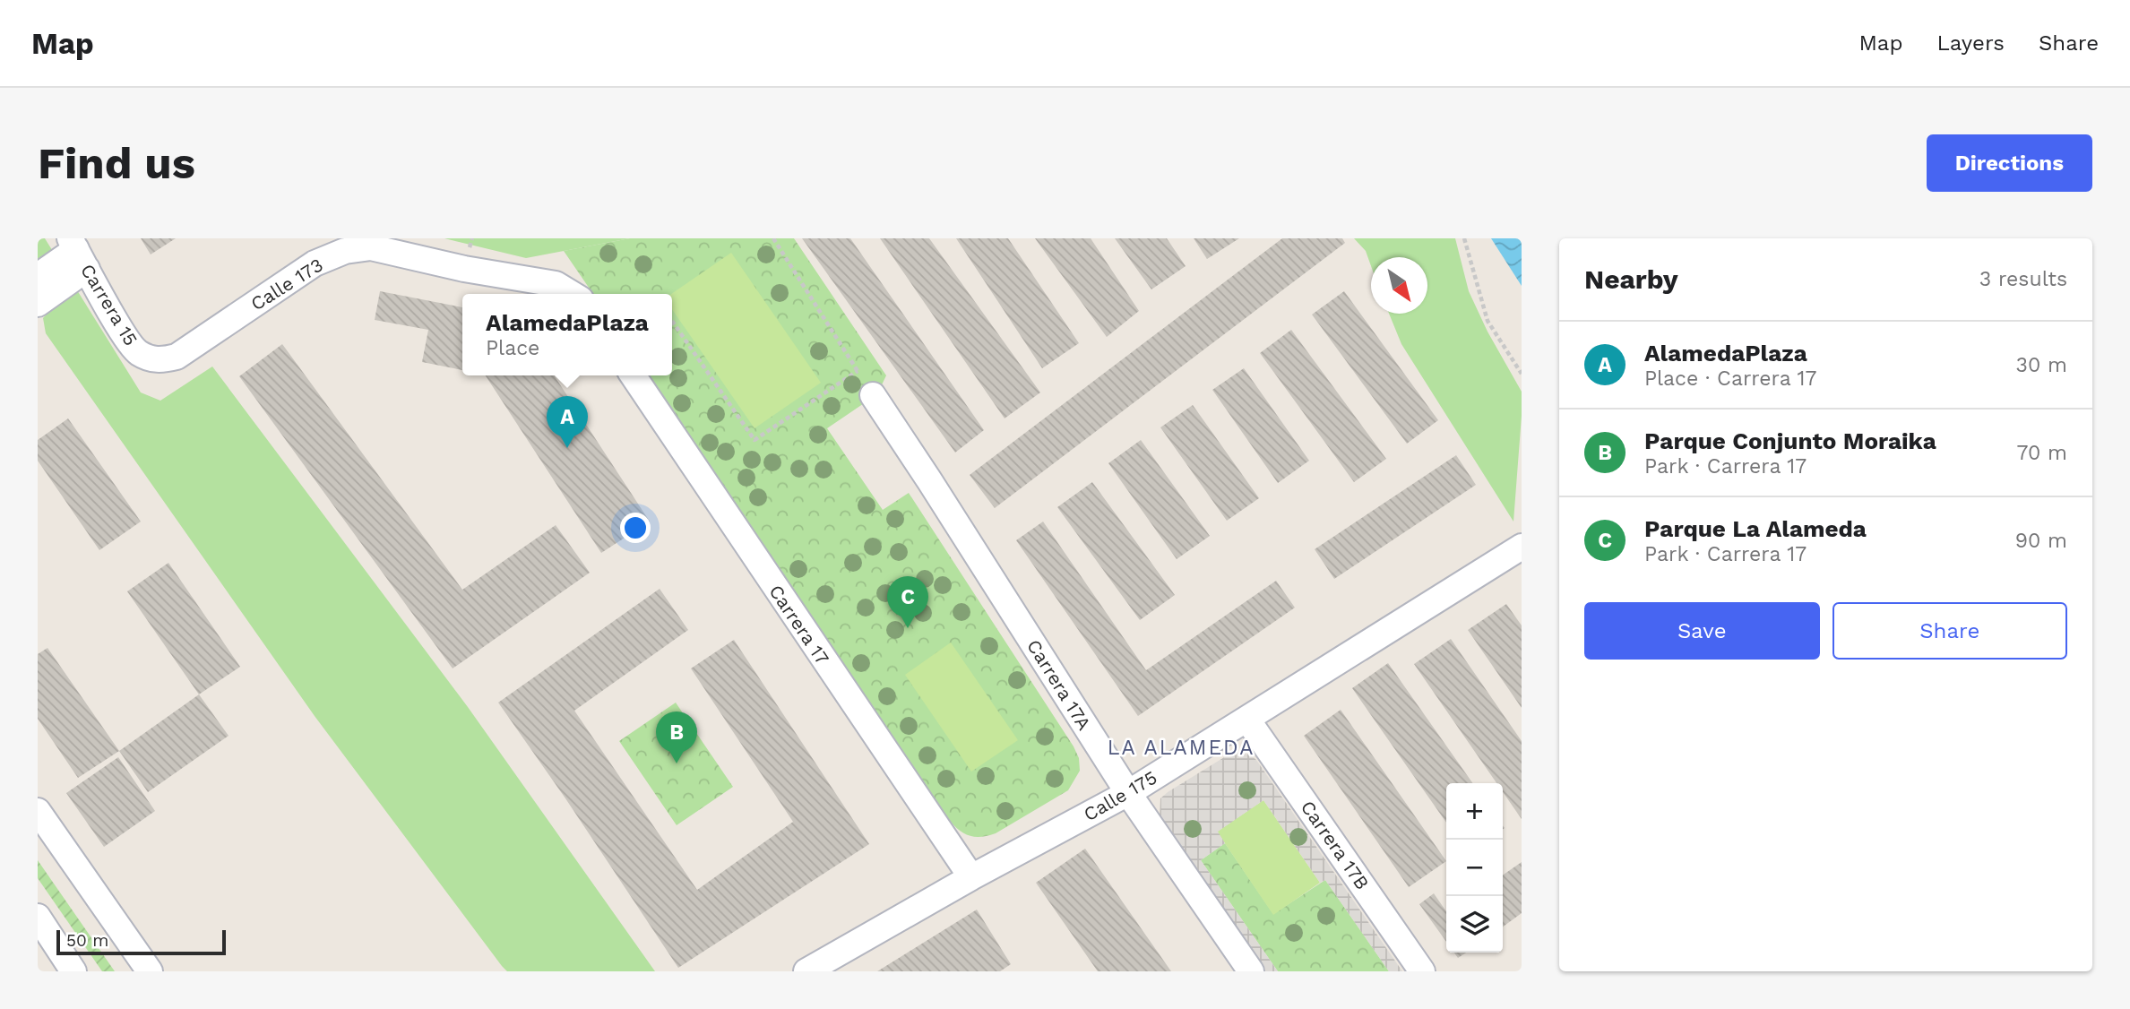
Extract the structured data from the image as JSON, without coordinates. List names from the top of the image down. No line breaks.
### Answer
{"streets":{"street":["Calle 173","Carrera 15","Carrera 17","Carrera 17A","Calle 175","Carrera 17B"]},"crossings":[["Calle 173","Carrera 15"],["Carrera 17","Calle 175"],["Carrera 17A","Calle 175"],["Calle 175","Carrera 17B"]],"districts":["LA ALAMEDA"],"scale_bar":"50 m","north":"bottom right","page":{"header":"Map","nav":["Map","Layers","Share"],"buttons":["Directions",["Save","Share"]],"title":"Find us","heading":["Nearby","3 results"],"popup":["AlamedaPlaza","Place"],"list":[{"mark":"A","name":"AlamedaPlaza","note":"Place · Carrera 17","value":"30 m"},{"mark":"B","name":"Parque Conjunto Moraika","note":"Park · Carrera 17","value":"70 m"},{"mark":"C","name":"Parque La Alameda","note":"Park · Carrera 17","value":"90 m"}],"pins":["A","C","B"],"map_buttons":["+","−"],"scale":"50 m"}}
